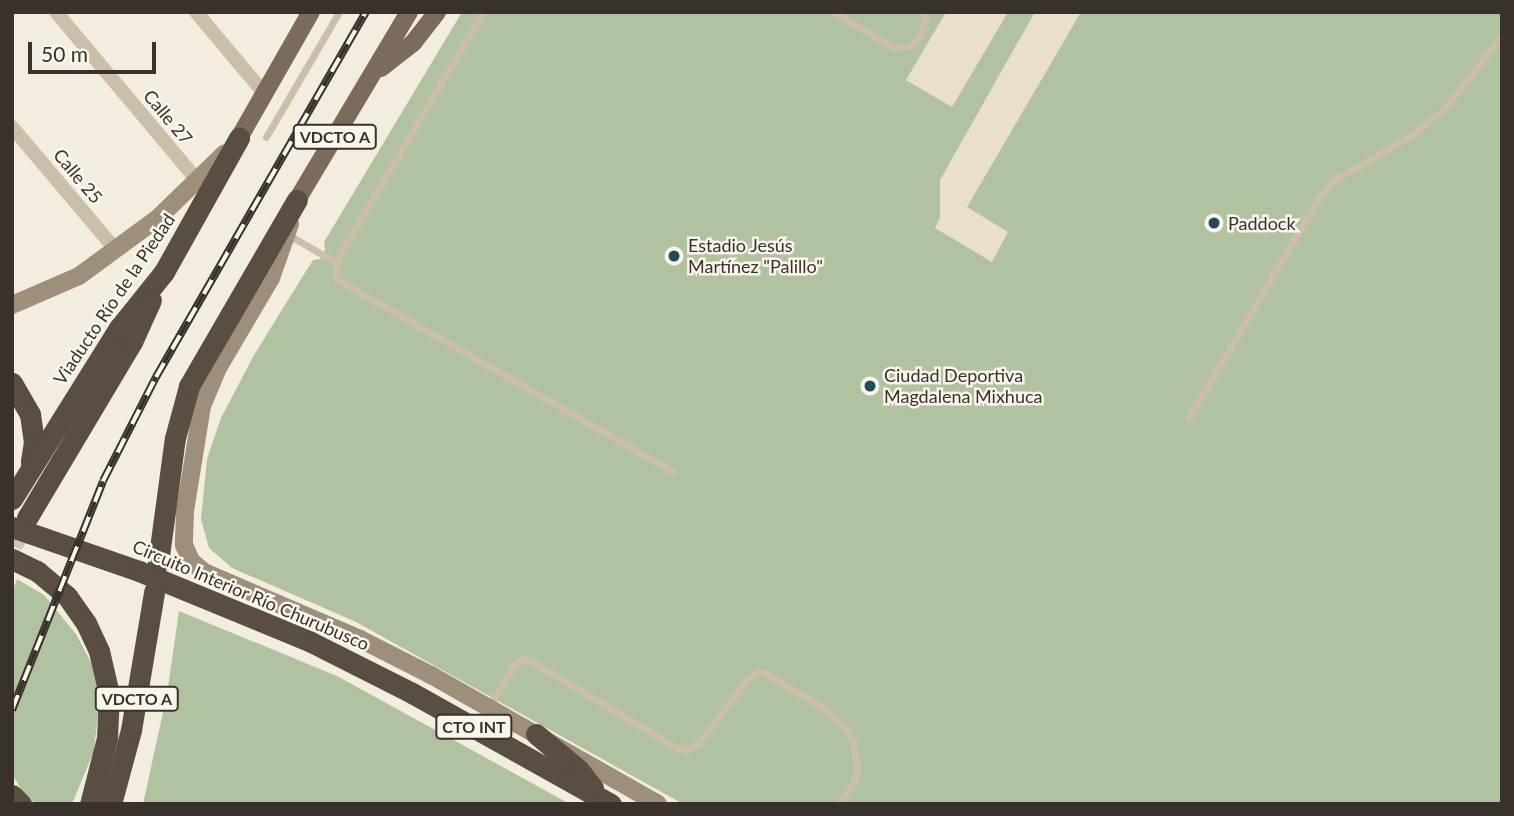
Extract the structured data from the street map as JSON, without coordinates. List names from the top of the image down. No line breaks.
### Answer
{"streets":{"highway":["VDCTO A","Viaducto Río de la Piedad","Circuito Interior Río Churubusco","CTO INT"],"street":["Calle 27","Calle 25"]},"crossings":[["VDCTO A","Circuito Interior Río Churubusco"]],"places":["Paddock","Estadio Jesús Martínez \"Palillo\"","Ciudad Deportiva Magdalena Mixhuca"],"scale_bar":"50 m"}
